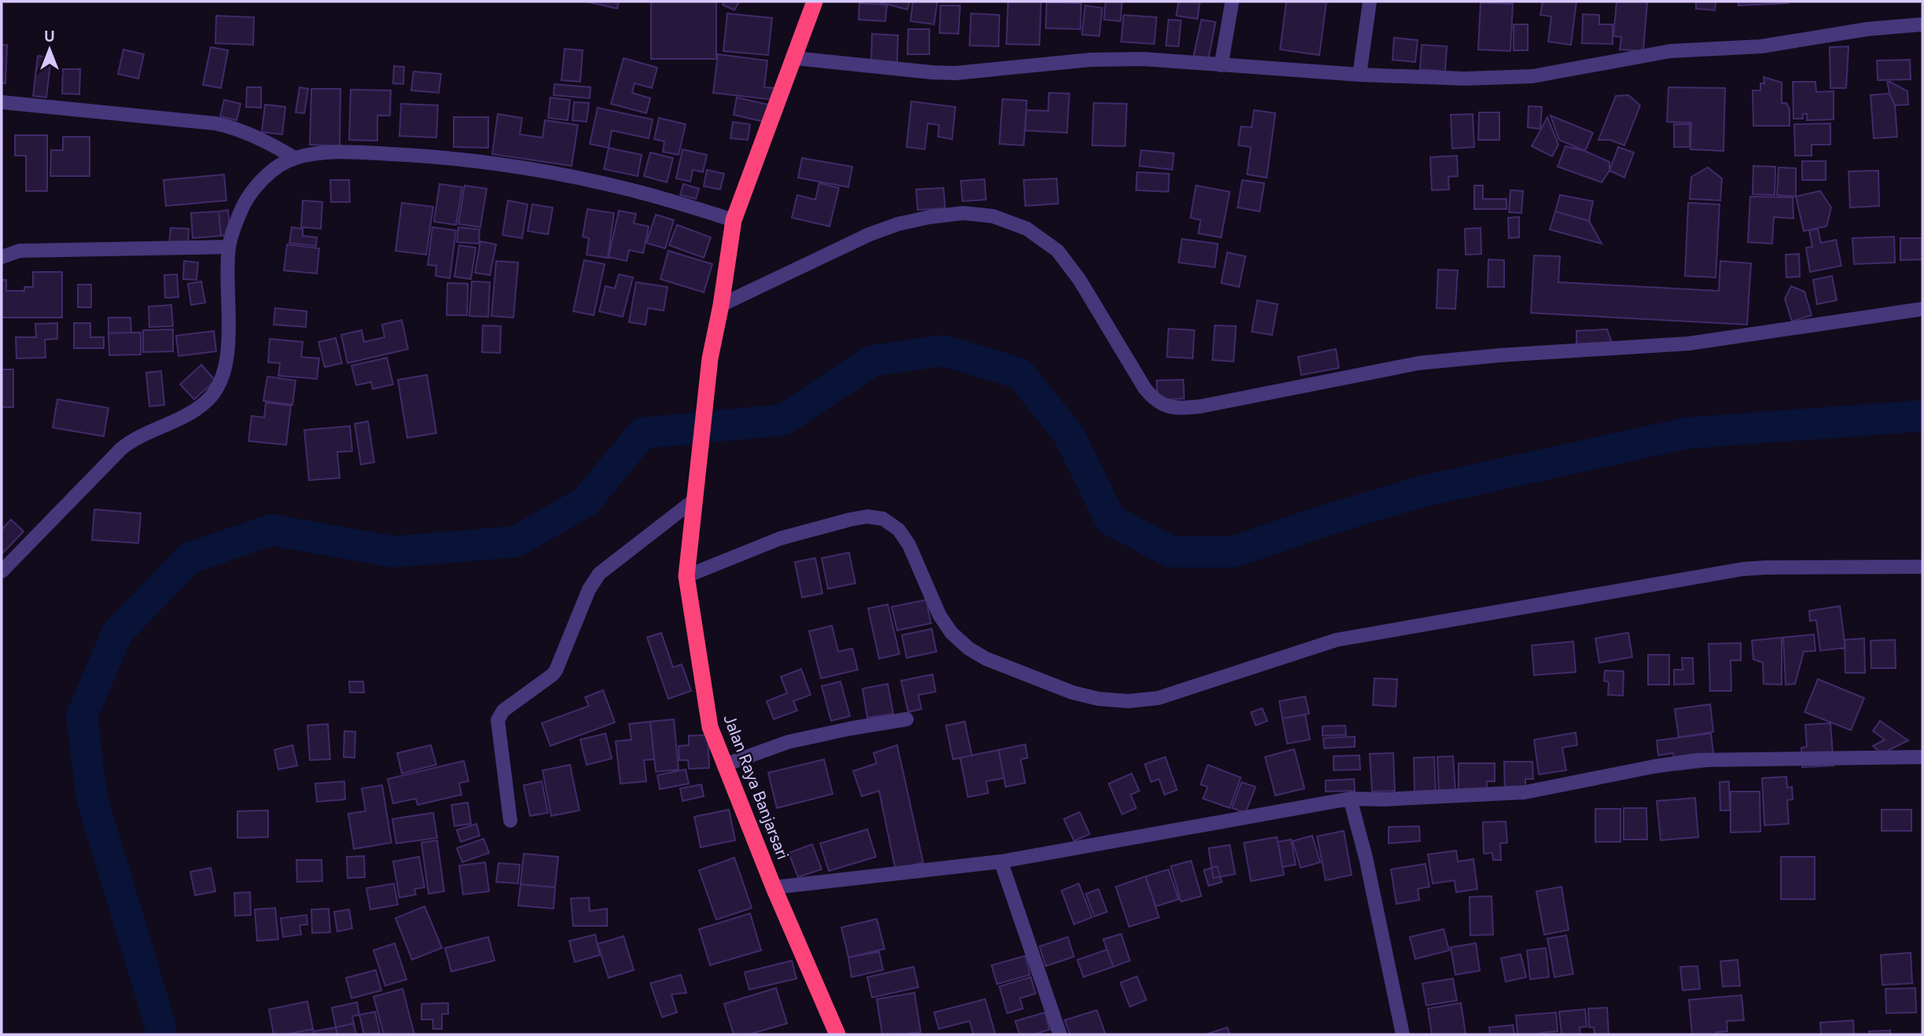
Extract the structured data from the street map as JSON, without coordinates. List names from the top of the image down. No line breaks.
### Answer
{"streets":{"highway":["Jalan Raya Banjarsari"]},"north":"top"}
